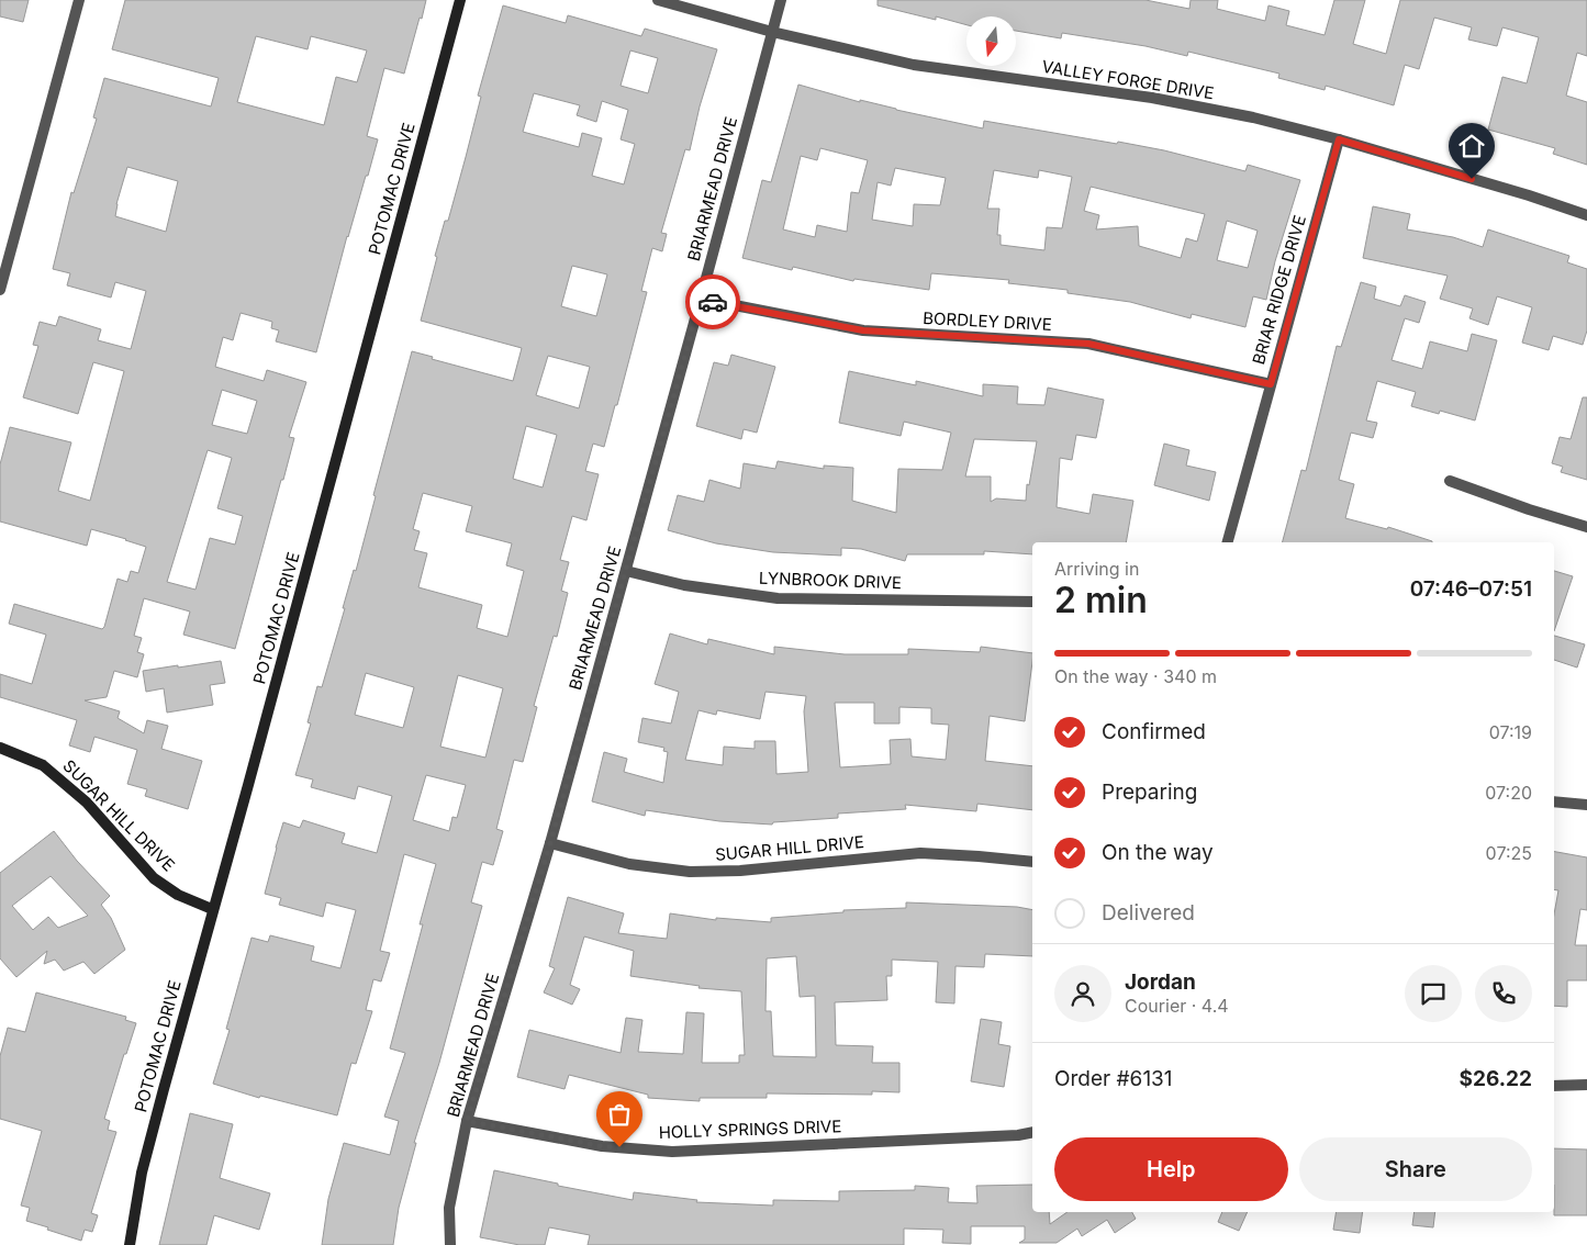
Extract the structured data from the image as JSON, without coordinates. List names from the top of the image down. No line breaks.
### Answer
{"streets":{"street":["VALLEY FORGE DRIVE","POTOMAC DRIVE","BRIARMEAD DRIVE","BRIAR RIDGE DRIVE","BORDLEY DRIVE","LYNBROOK DRIVE","SUGAR HILL DRIVE","HOLLY SPRINGS DRIVE"]},"crossings":[["VALLEY FORGE DRIVE","BRIARMEAD DRIVE"],["VALLEY FORGE DRIVE","BRIAR RIDGE DRIVE"],["POTOMAC DRIVE","SUGAR HILL DRIVE"],["BRIARMEAD DRIVE","BORDLEY DRIVE"],["BRIARMEAD DRIVE","LYNBROOK DRIVE"],["BRIARMEAD DRIVE","SUGAR HILL DRIVE"],["BRIARMEAD DRIVE","HOLLY SPRINGS DRIVE"],["BRIAR RIDGE DRIVE","BORDLEY DRIVE"]],"north":"bottom","page":{"heading":["2 min","Arriving in","07:46–07:51"],"panel":["Jordan","Courier · 4.4","Order #6131","$26.22"],"bar":"On the way · 340 m","list":[["Confirmed","07:19"],["Preparing","07:20"],["On the way","07:25"],"Delivered"],"buttons":["Help","Share"]}}
